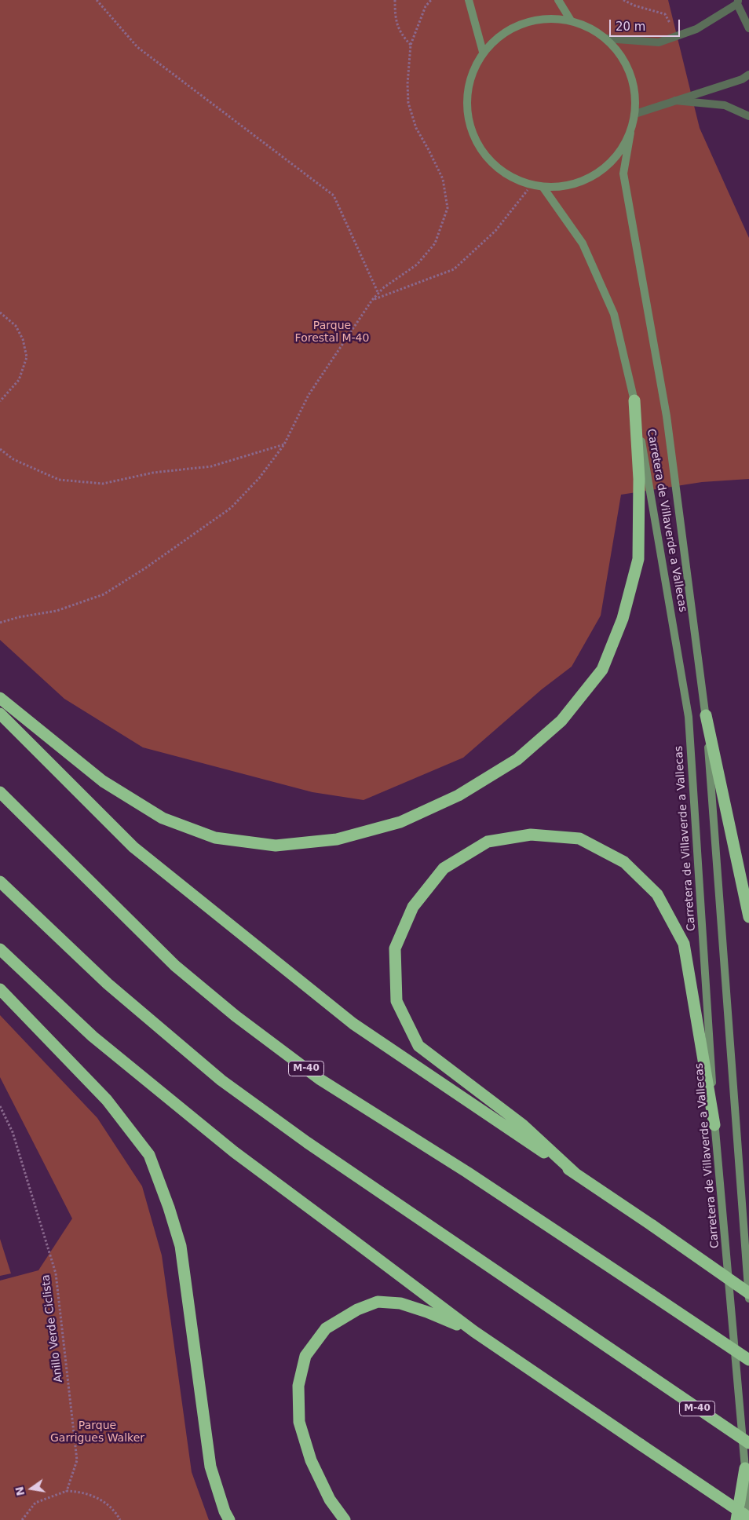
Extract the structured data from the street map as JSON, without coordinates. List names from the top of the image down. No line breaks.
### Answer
{"streets":{"highway":["M-40"],"main road":["Carretera de Villaverde a Vallecas"],"path":["Anillo Verde Ciclista"]},"parks":["Parque Forestal M-40","Parque Garrigues Walker"],"scale_bar":"20 m","north":"left"}
